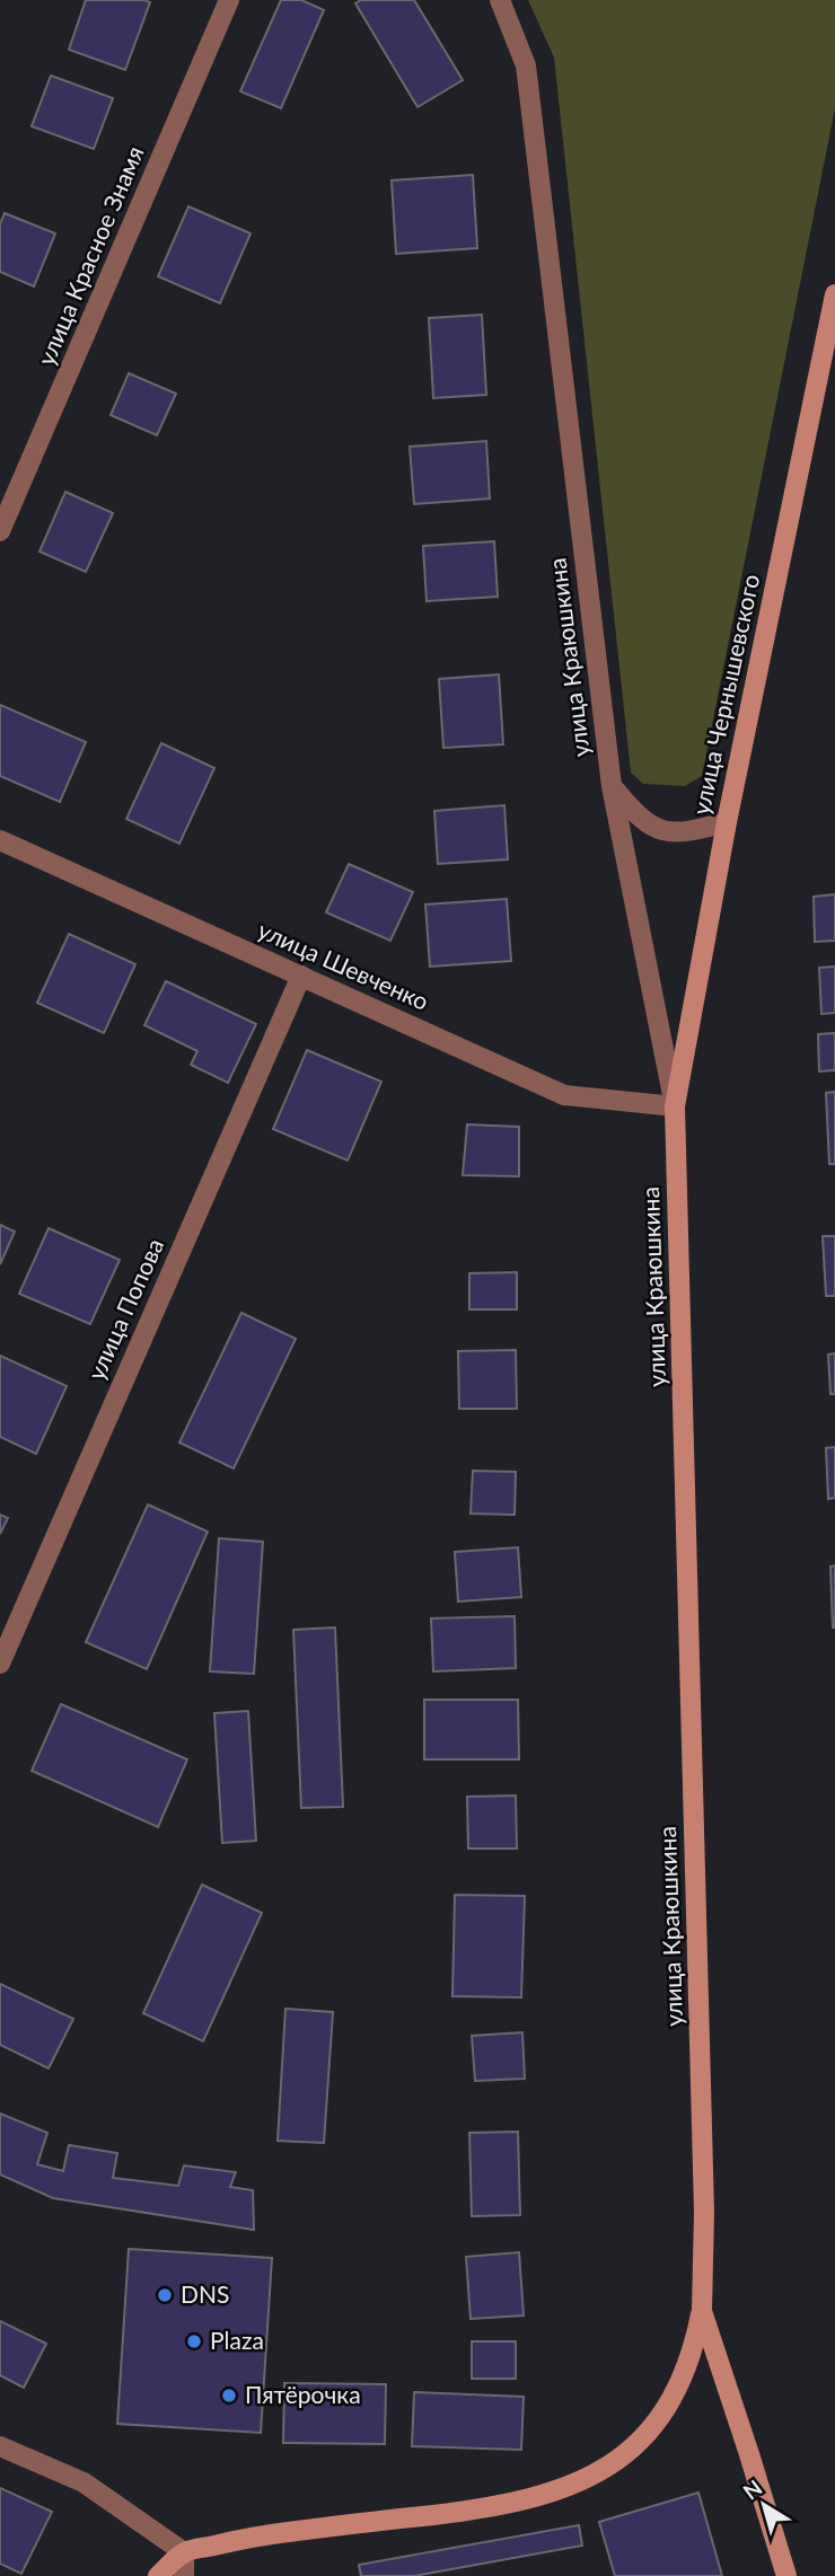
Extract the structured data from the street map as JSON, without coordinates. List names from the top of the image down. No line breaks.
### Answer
{"streets":{"main road":["улица Краюшкина","улица Чернышевского"],"street":["улица Красное Знамя","улица Шевченко","улица Попова"]},"crossings":[["улица Краюшкина","улица Чернышевского"],["улица Краюшкина","улица Шевченко"],["улица Чернышевского","улица Шевченко"],["улица Шевченко","улица Попова"]],"places":["DNS","Plaza","Пятёрочка"],"north":"top left"}
